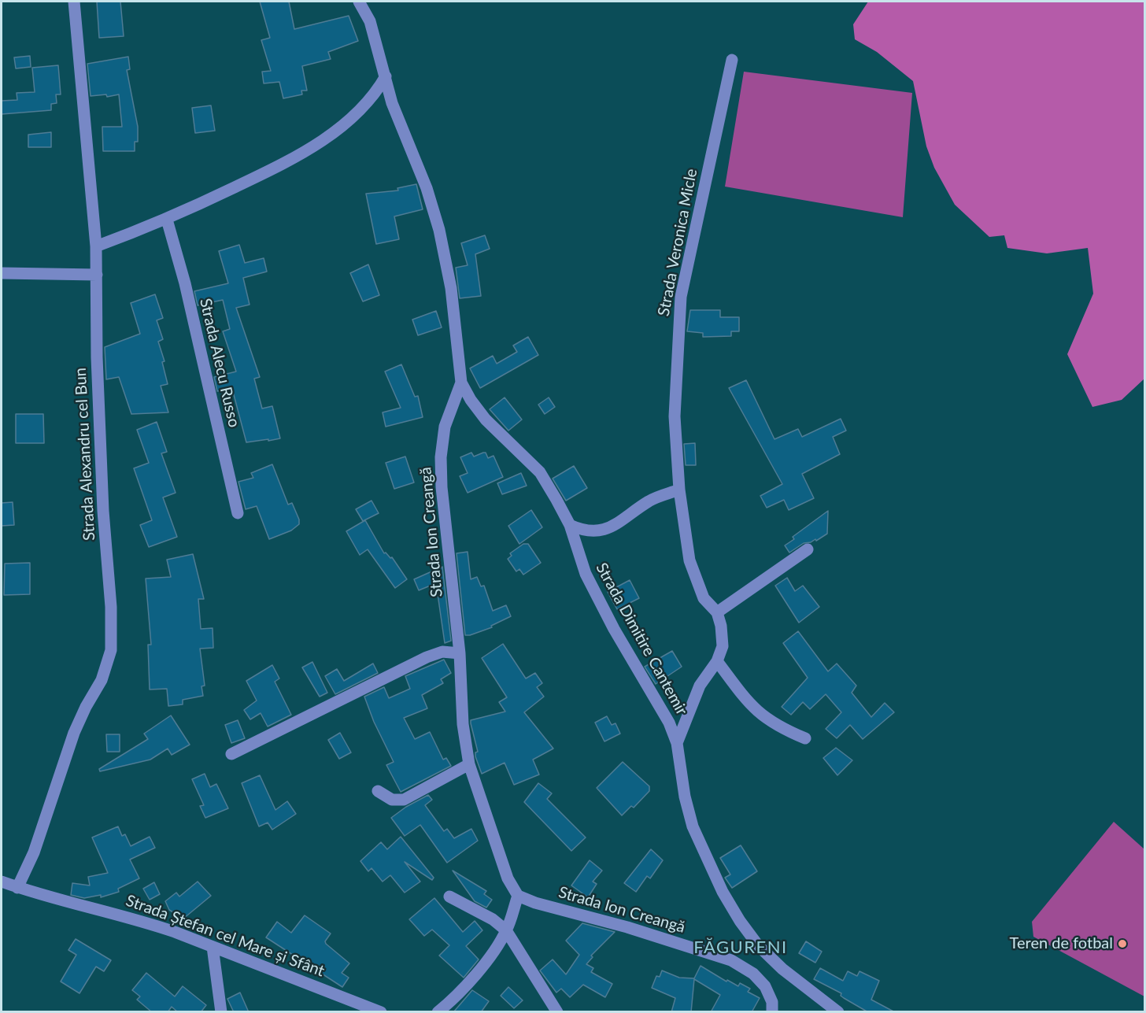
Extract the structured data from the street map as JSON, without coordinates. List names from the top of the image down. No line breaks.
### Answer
{"streets":{"street":["Strada Veronica Micle","Strada Alecu Russo","Strada Alexandru cel Bun","Strada Ion Creangă","Strada Dimitire Cantemir","Strada Ștefan cel Mare și Sfânt"]},"crossings":[["Strada Veronica Micle","Strada Dimitire Cantemir"],["Strada Alexandru cel Bun","Strada Ștefan cel Mare și Sfânt"],["Strada Ion Creangă","Strada Dimitire Cantemir"]],"districts":["FĂGURENI"],"places":["Teren de fotbal"]}
